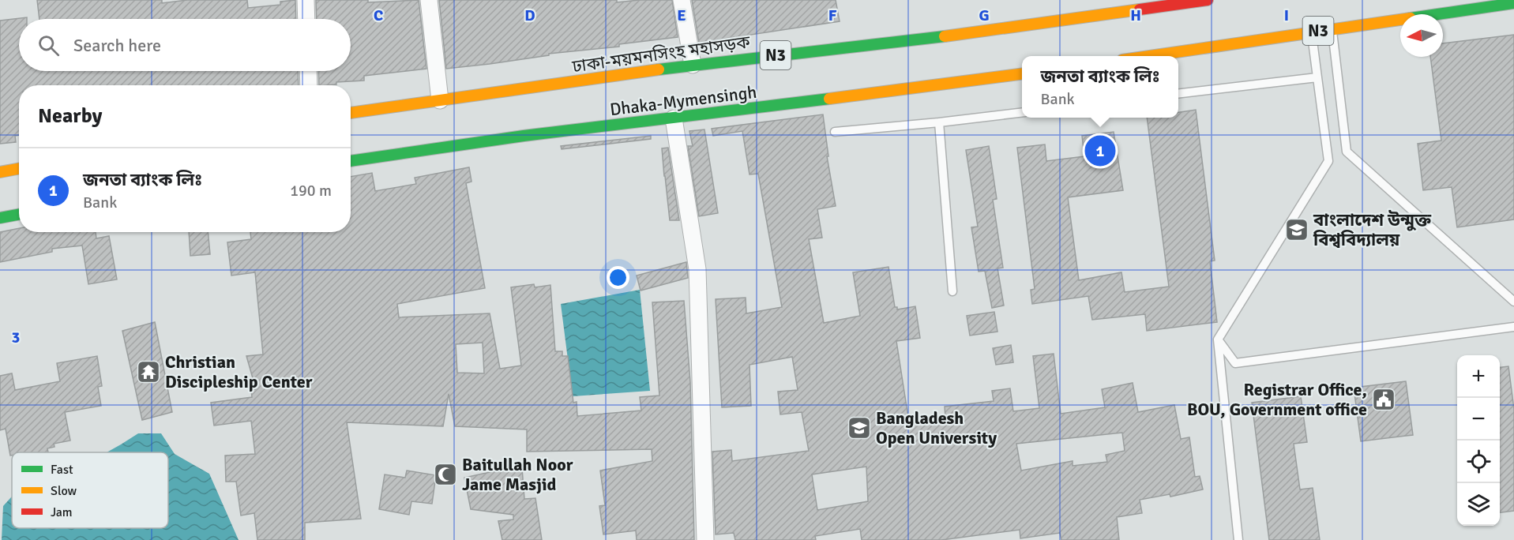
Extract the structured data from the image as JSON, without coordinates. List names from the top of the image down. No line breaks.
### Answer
{"streets":{"highway":["N3","ঢাকা-ময়মনসিংহ মহাসড়ক","Dhaka-Mymensingh"]},"places":{"school or university":["বাংলাদেশ উন্মুক্ত বিশ্ববিদ্যালয়","Bangladesh Open University"],"temple":["Christian Discipleship Center"],"public building":["Registrar Office, BOU, Government office"],"mosque":["Baitullah Noor Jame Masjid"]},"legend":["Fast","Slow","Jam"],"north":"left","page":{"search":"Search here","popup":["জনতা ব্যাংক লিঃ","Bank"],"heading":"Nearby","pins":"1","list":[{"mark":"1","name":"জনতা ব্যাংক লিঃ","note":"Bank","value":"190 m"}],"map_buttons":["+","−"]},"grid":{"columns":["C","D","E","F","G","H","I"],"rows":["3"]}}
